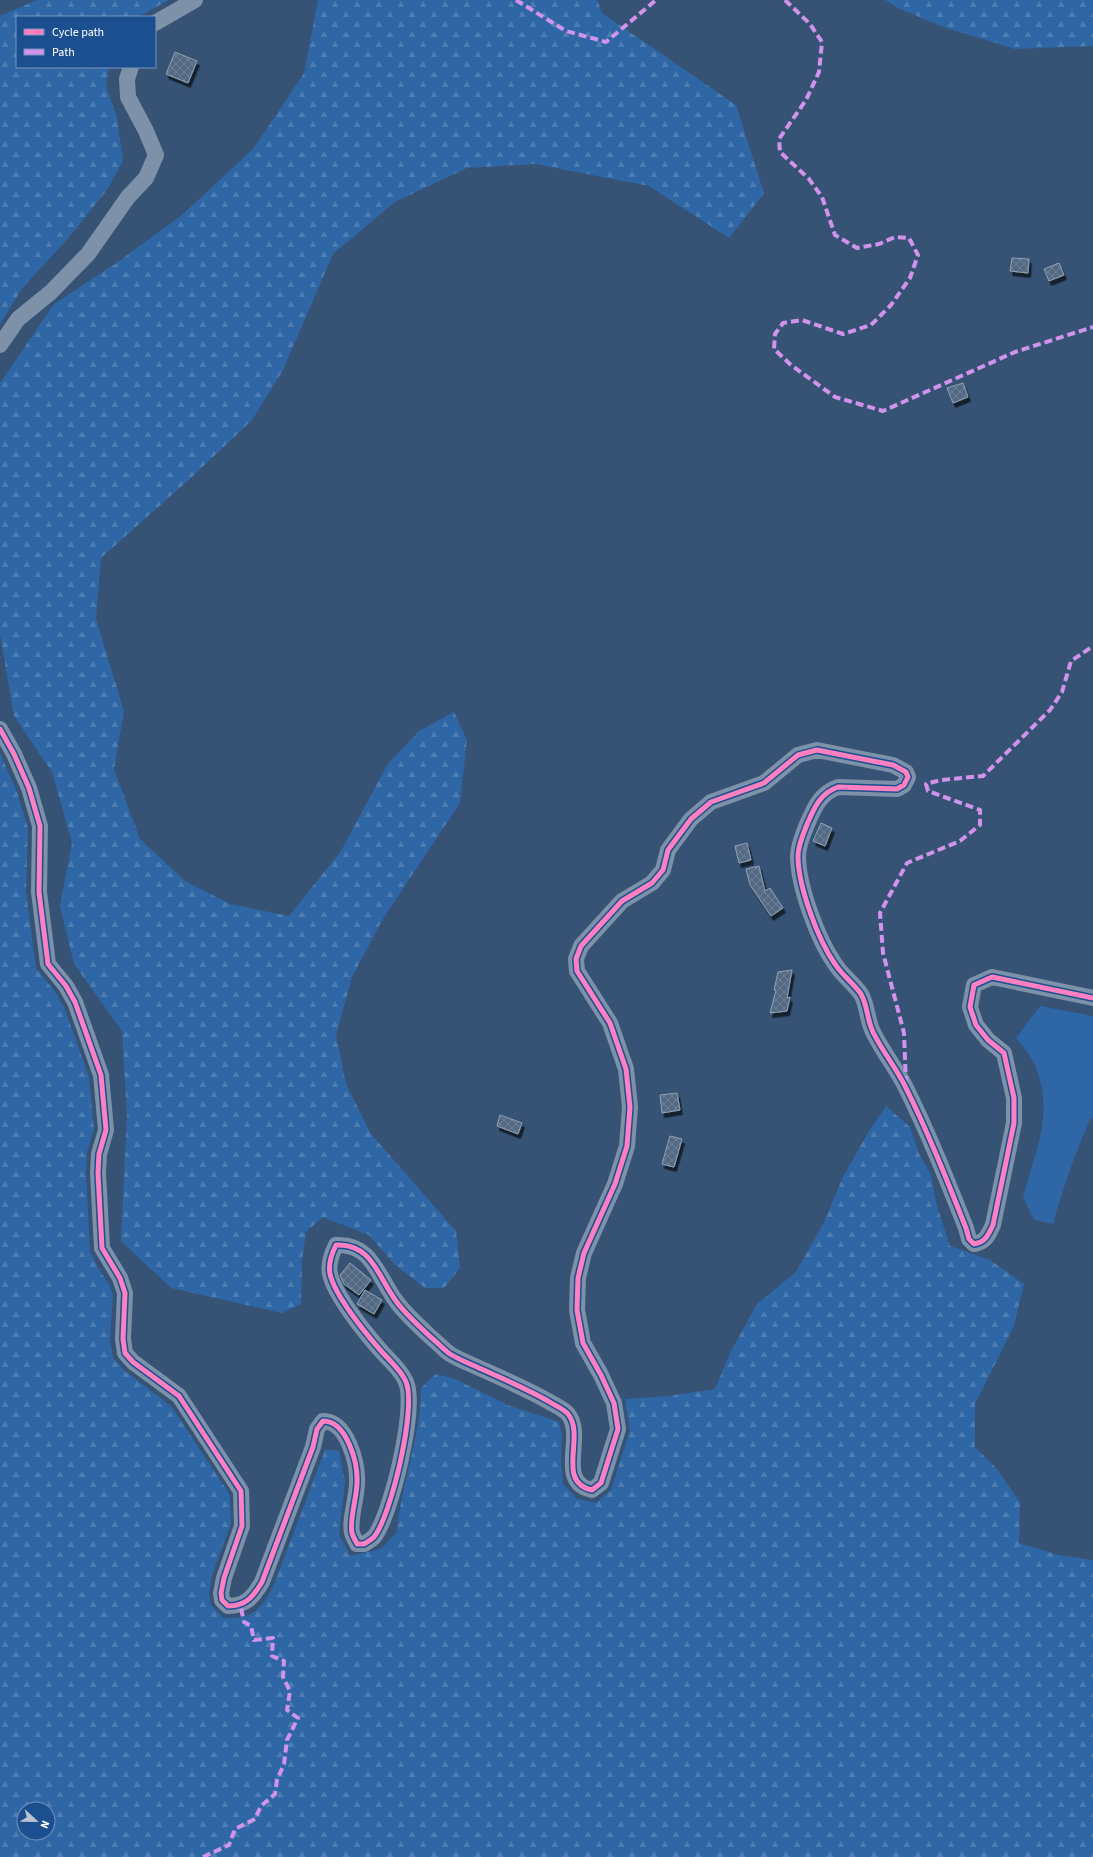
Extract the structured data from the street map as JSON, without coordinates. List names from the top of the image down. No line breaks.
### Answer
{"legend":["Cycle path","Path"],"north":"right"}
